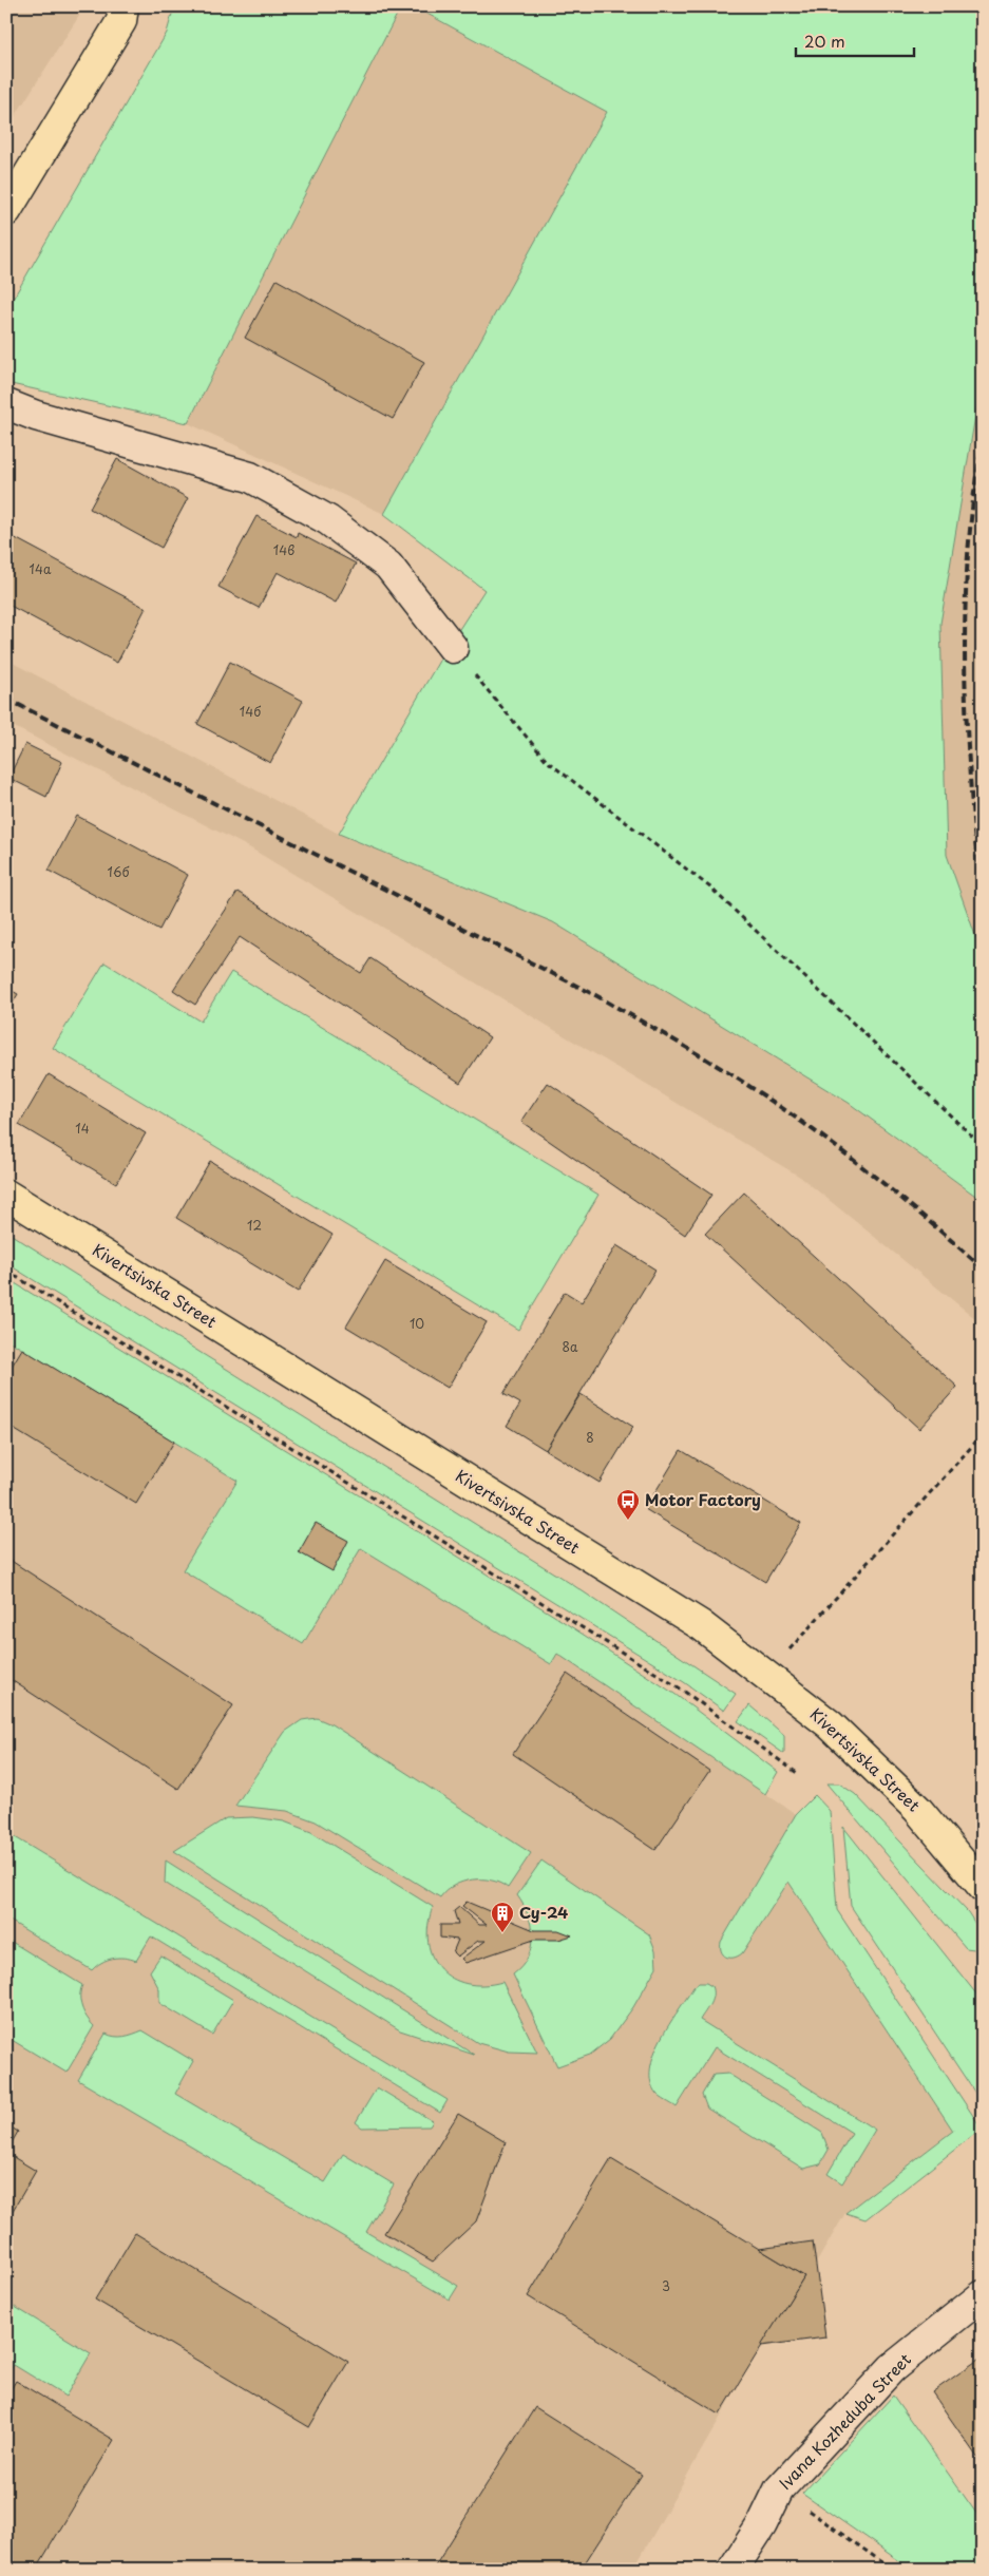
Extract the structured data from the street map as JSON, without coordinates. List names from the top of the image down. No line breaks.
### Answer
{"streets":{"main road":["Kivertsivska Street"],"street":["Ivana Kozheduba Street"]},"places":{"bus stop":["Motor Factory"],"building":["Су-24"]},"house_numbers":["14в","14а","14б","16б","14","12","10","8а","8","3"],"scale_bar":"20 m"}
